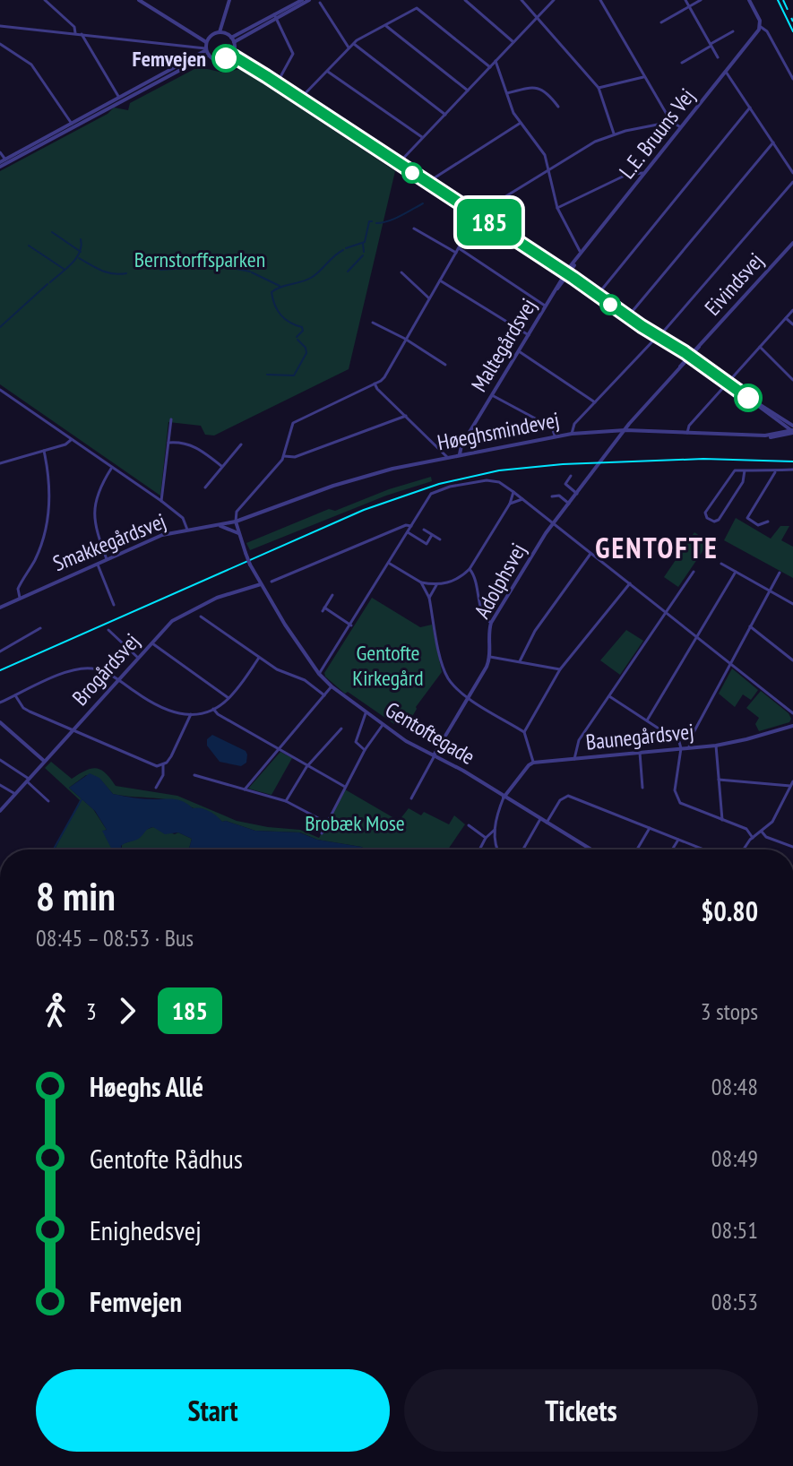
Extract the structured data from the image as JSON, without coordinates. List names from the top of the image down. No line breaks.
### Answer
{"streets":{"street":["L.E. Bruuns Vej","Eivindsvej","Maltegårdsvej","Høeghsmindevej","Smakkegårdsvej","Adolphsvej","Brogårdsvej","Gentoftegade","Baunegårdsvej"]},"crossings":[["L.E. Bruuns Vej","Maltegårdsvej"],["Eivindsvej","Adolphsvej"],["Maltegårdsvej","Høeghsmindevej"],["Høeghsmindevej","Smakkegårdsvej"],["Høeghsmindevej","Adolphsvej"],["Høeghsmindevej","Gentoftegade"],["Smakkegårdsvej","Gentoftegade"],["Adolphsvej","Gentoftegade"],["Brogårdsvej","Gentoftegade"]],"districts":["GENTOFTE"],"parks":["Bernstorffsparken","Gentofte Kirkegård","Brobæk Mose"],"places":["Femvejen"],"lines":["bus line 185"],"page":{"on_map":"185","heading":["8 min","08:45 – 08:53 · Bus","$0.80"],"legs":["3","185","3 stops"],"list":[{"name":"Høeghs Allé","value":"08:48"},{"name":"Gentofte Rådhus","value":"08:49"},{"name":"Enighedsvej","value":"08:51"},{"name":"Femvejen","value":"08:53"}],"buttons":["Start","Tickets"]}}
